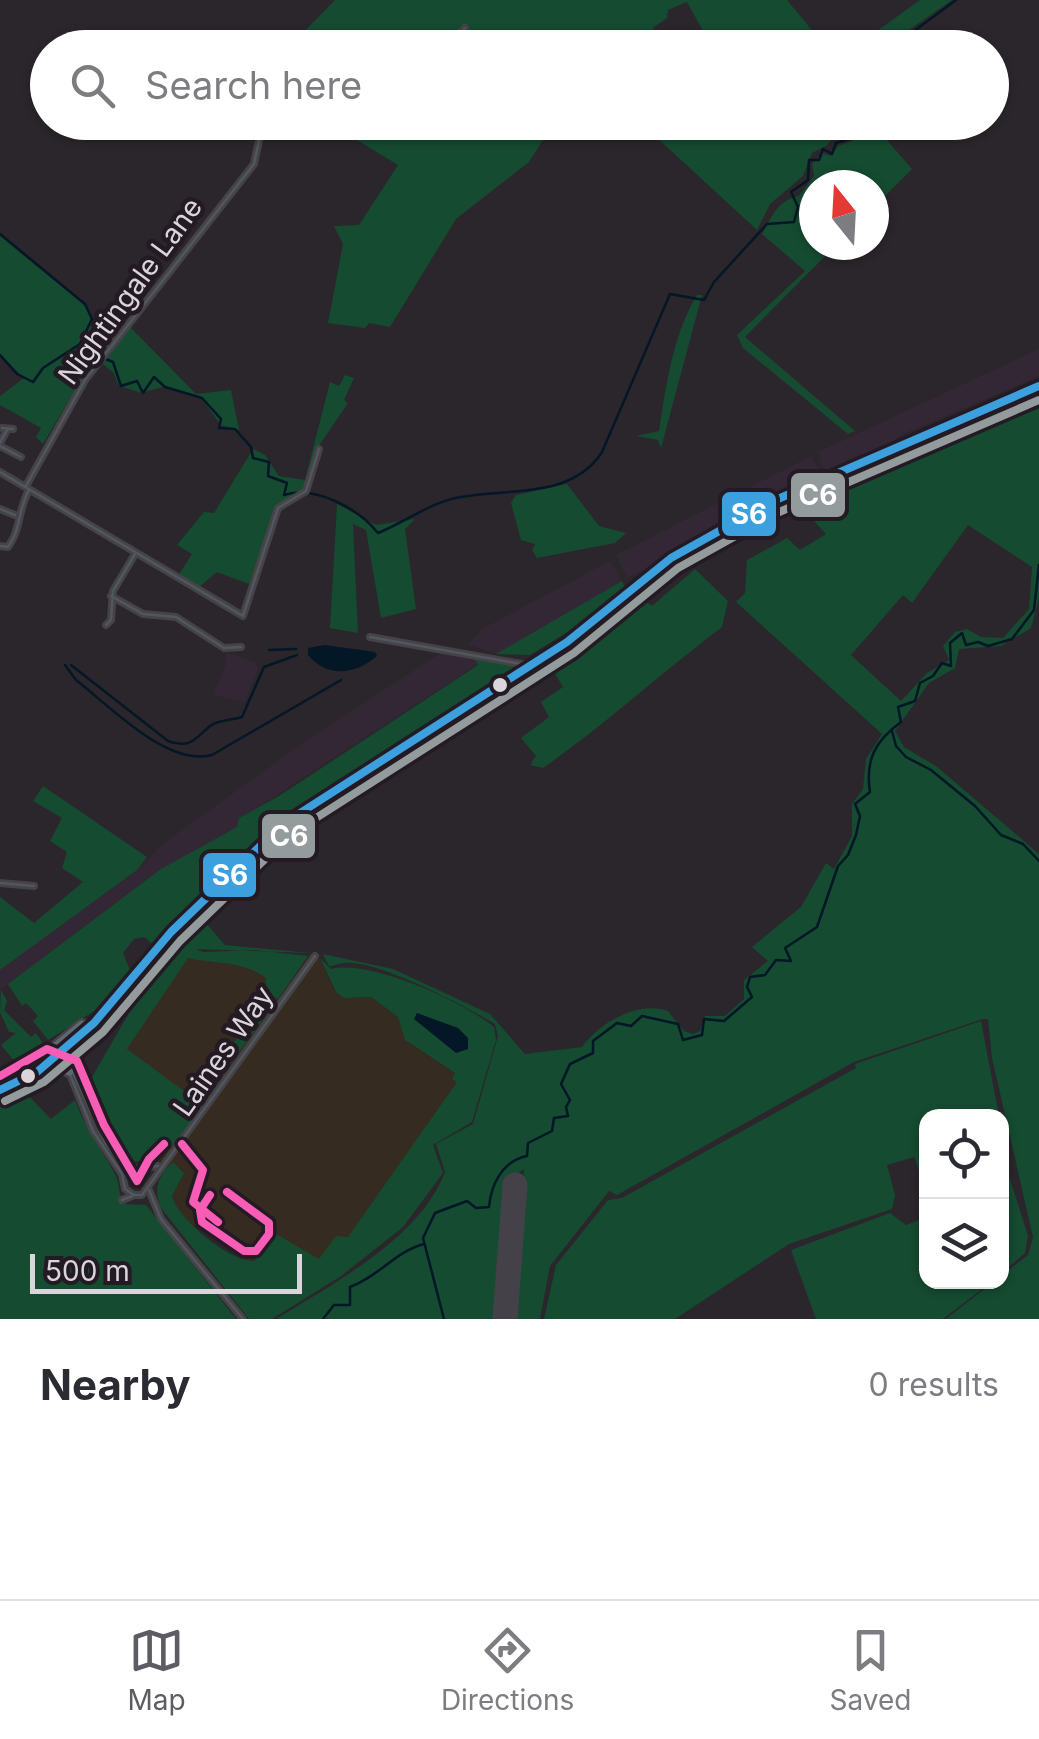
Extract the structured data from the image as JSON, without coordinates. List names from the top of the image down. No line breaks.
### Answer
{"streets":{"street":["Nightingale Lane","Laines Way"]},"lines":["transit line S6","transit line C6"],"scale_bar":"500 m","north":"top","page":{"search":"Search here","scale":"500 m","heading":["Nearby","0 results"],"nav":["Map","Directions","Saved"]}}
